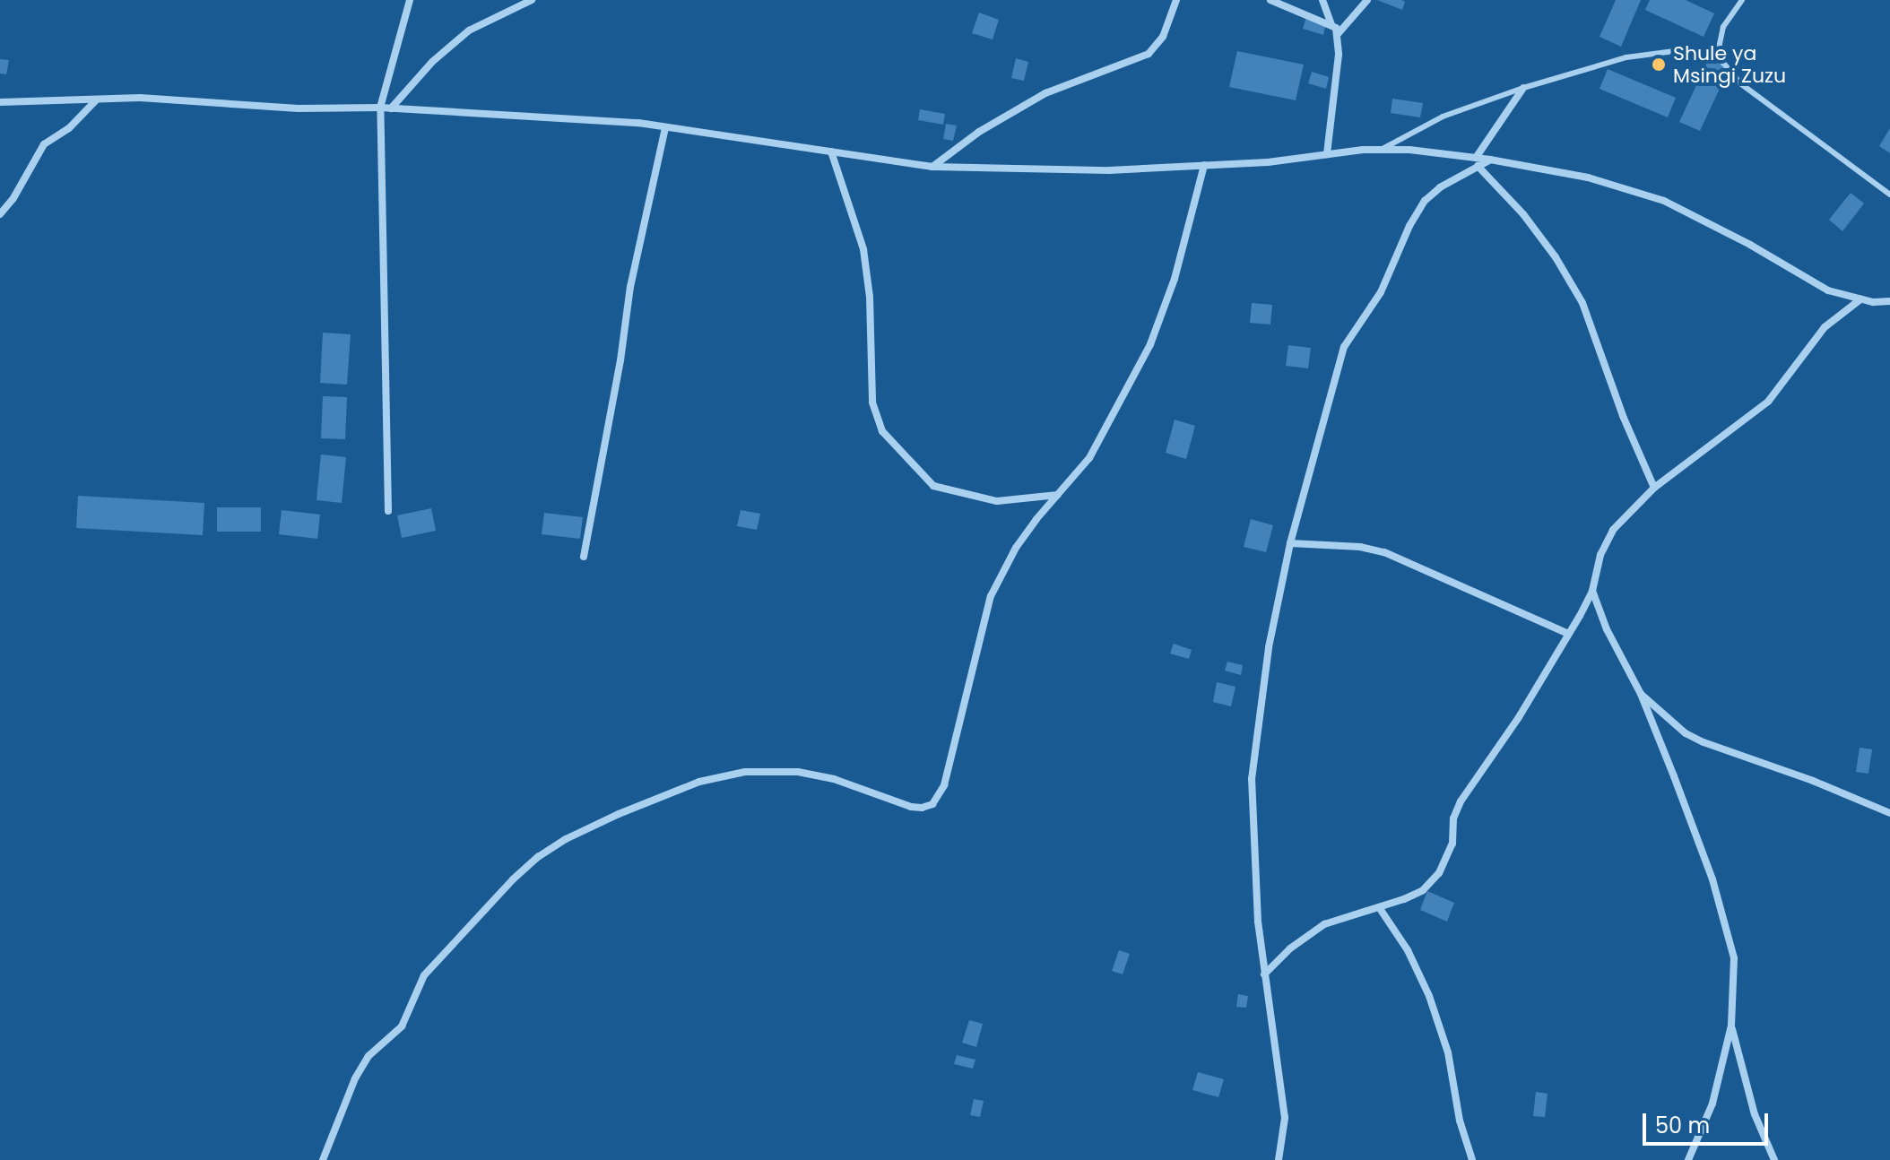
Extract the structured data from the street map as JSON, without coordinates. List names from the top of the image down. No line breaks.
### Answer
{"places":["Shule ya Msingi Zuzu"],"scale_bar":"50 m"}
